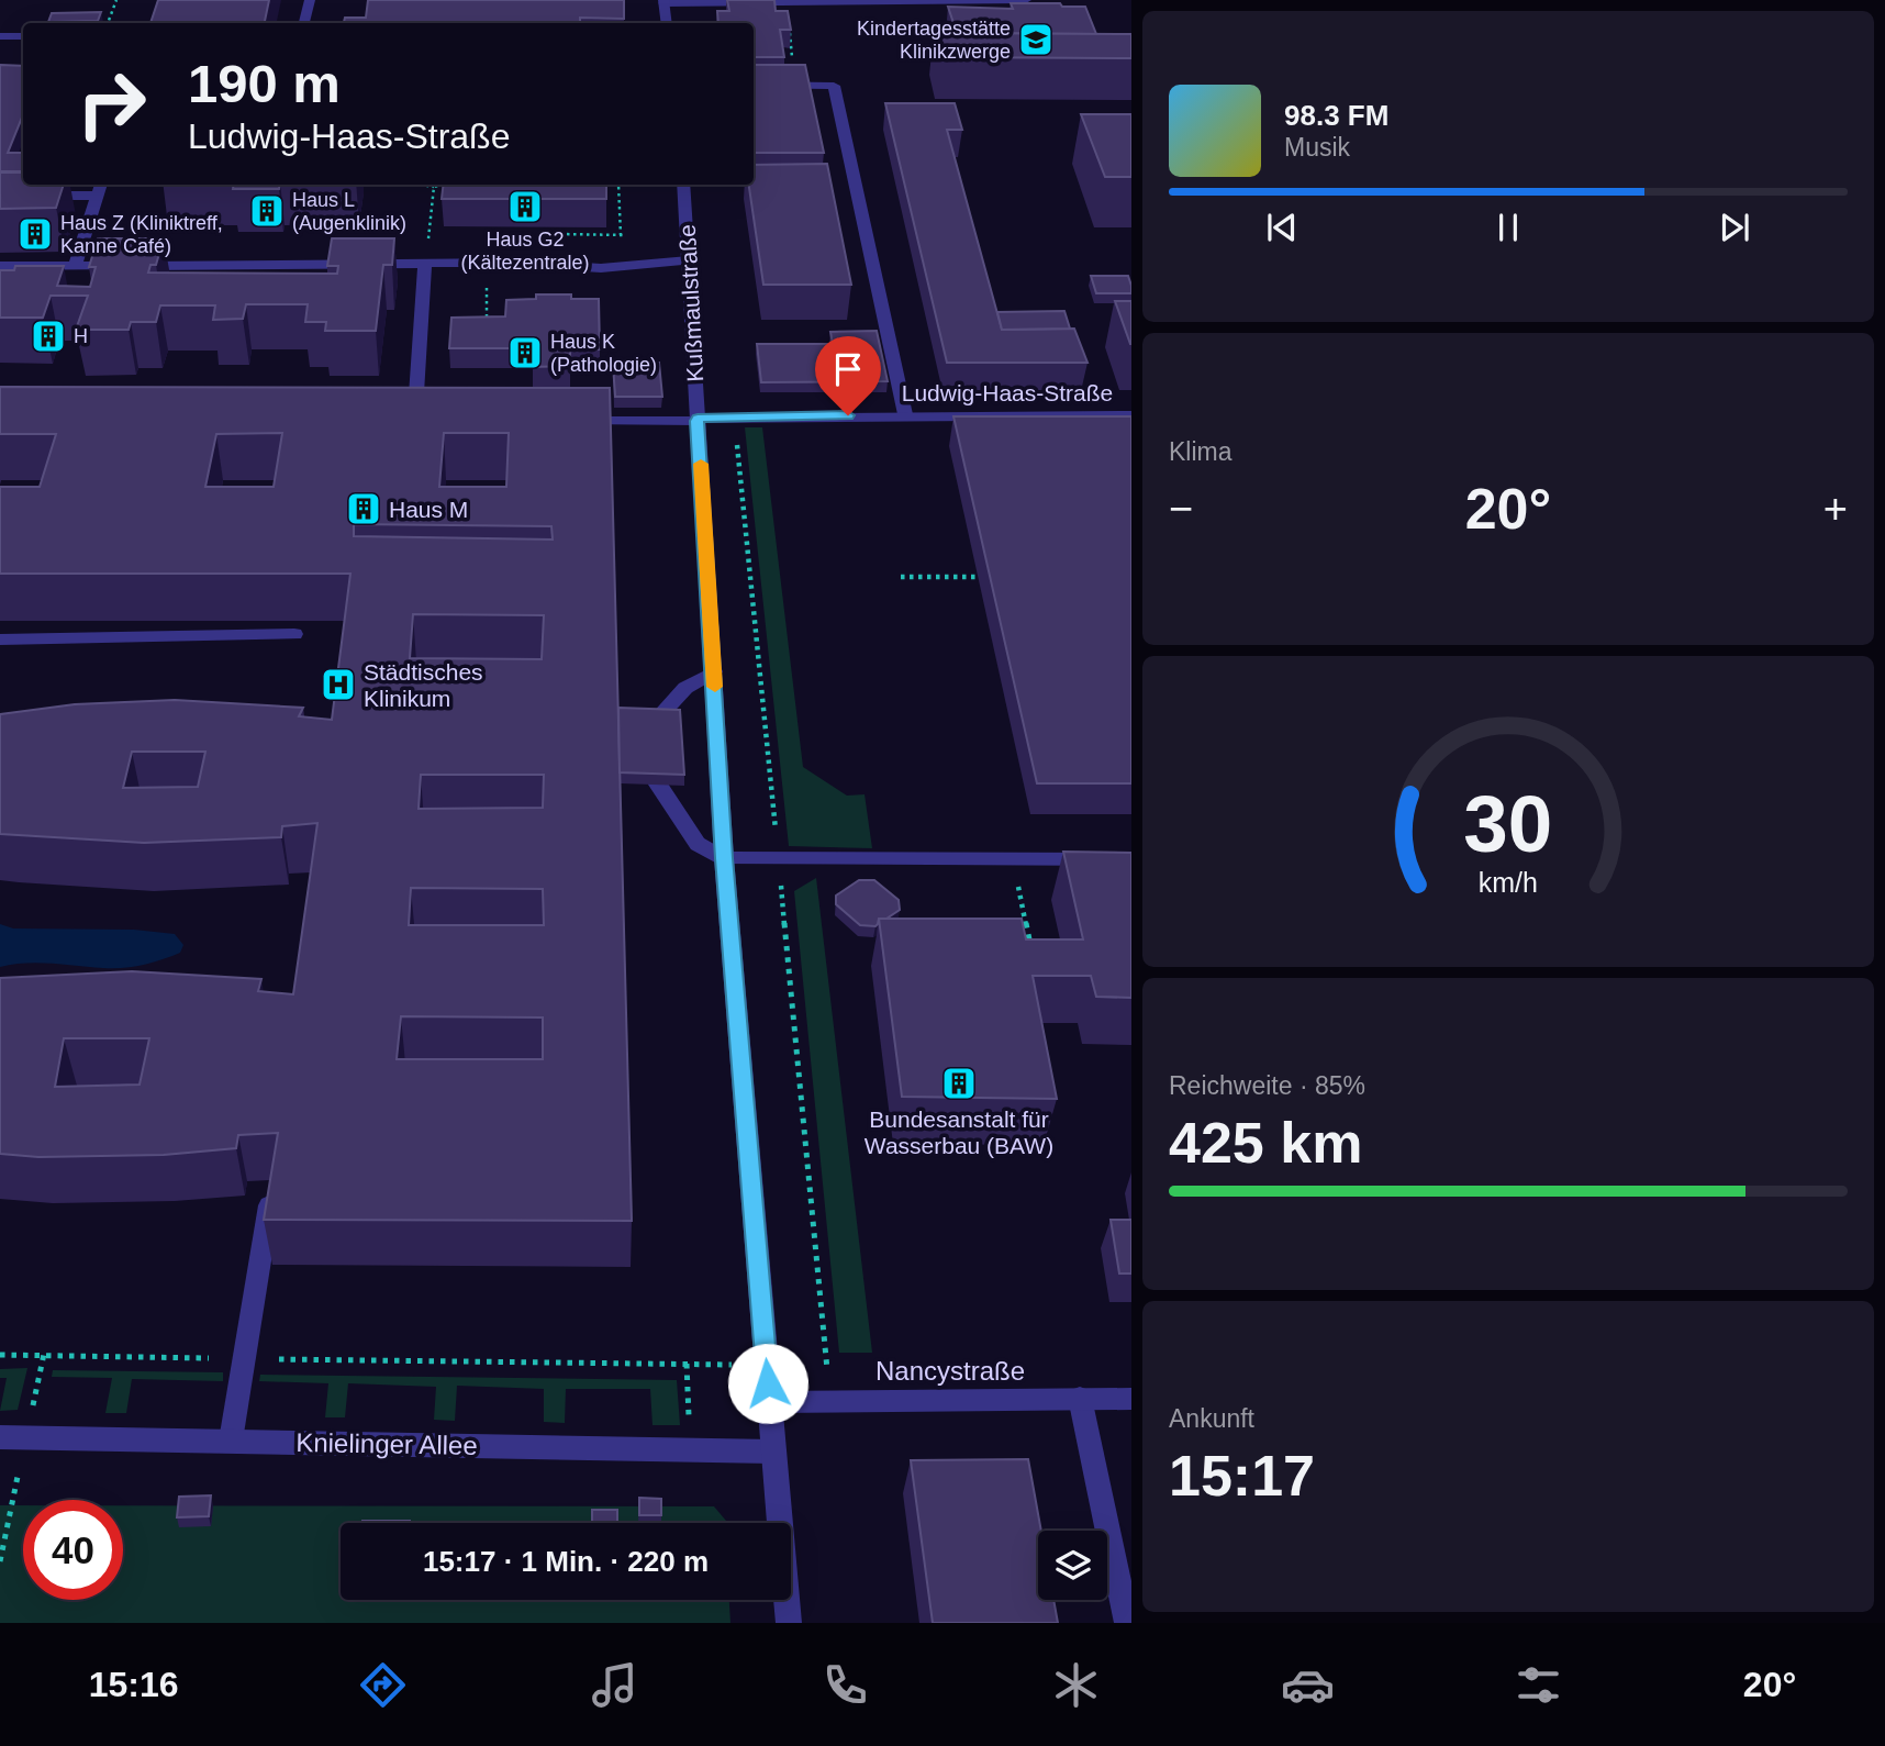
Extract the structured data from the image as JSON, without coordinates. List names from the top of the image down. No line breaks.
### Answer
{"streets":{"street":["Kußmaulstraße","Ludwig-Haas-Straße","Nancystraße","Knielinger Allee"]},"crossings":[["Kußmaulstraße","Ludwig-Haas-Straße"],["Kußmaulstraße","Nancystraße"],["Kußmaulstraße","Knielinger Allee"]],"places":{"school or university":["Kindertagesstätte Klinikzwerge"],"building":["Haus G2 (Kältezentrale)","Haus L (Augenklinik)","Haus Z (Kliniktreff, Kanne Café)","H","Haus K (Pathologie)","Haus M","Bundesanstalt für Wasserbau (BAW)"],"hospital":["Städtisches Klinikum"]},"page":{"turn":["190 m","Ludwig-Haas-Straße"],"song":["98.3 FM","Musik"],"tile":["Klima",["Reichweite · 85%","425 km"],["Ankunft","15:17"]],"heat":["−","20°","+"],"limit":"40","trip":"15:17 · 1 Min. · 220 m","tabs":["15:16","20°"],"gauge":["30","km/h"]}}
